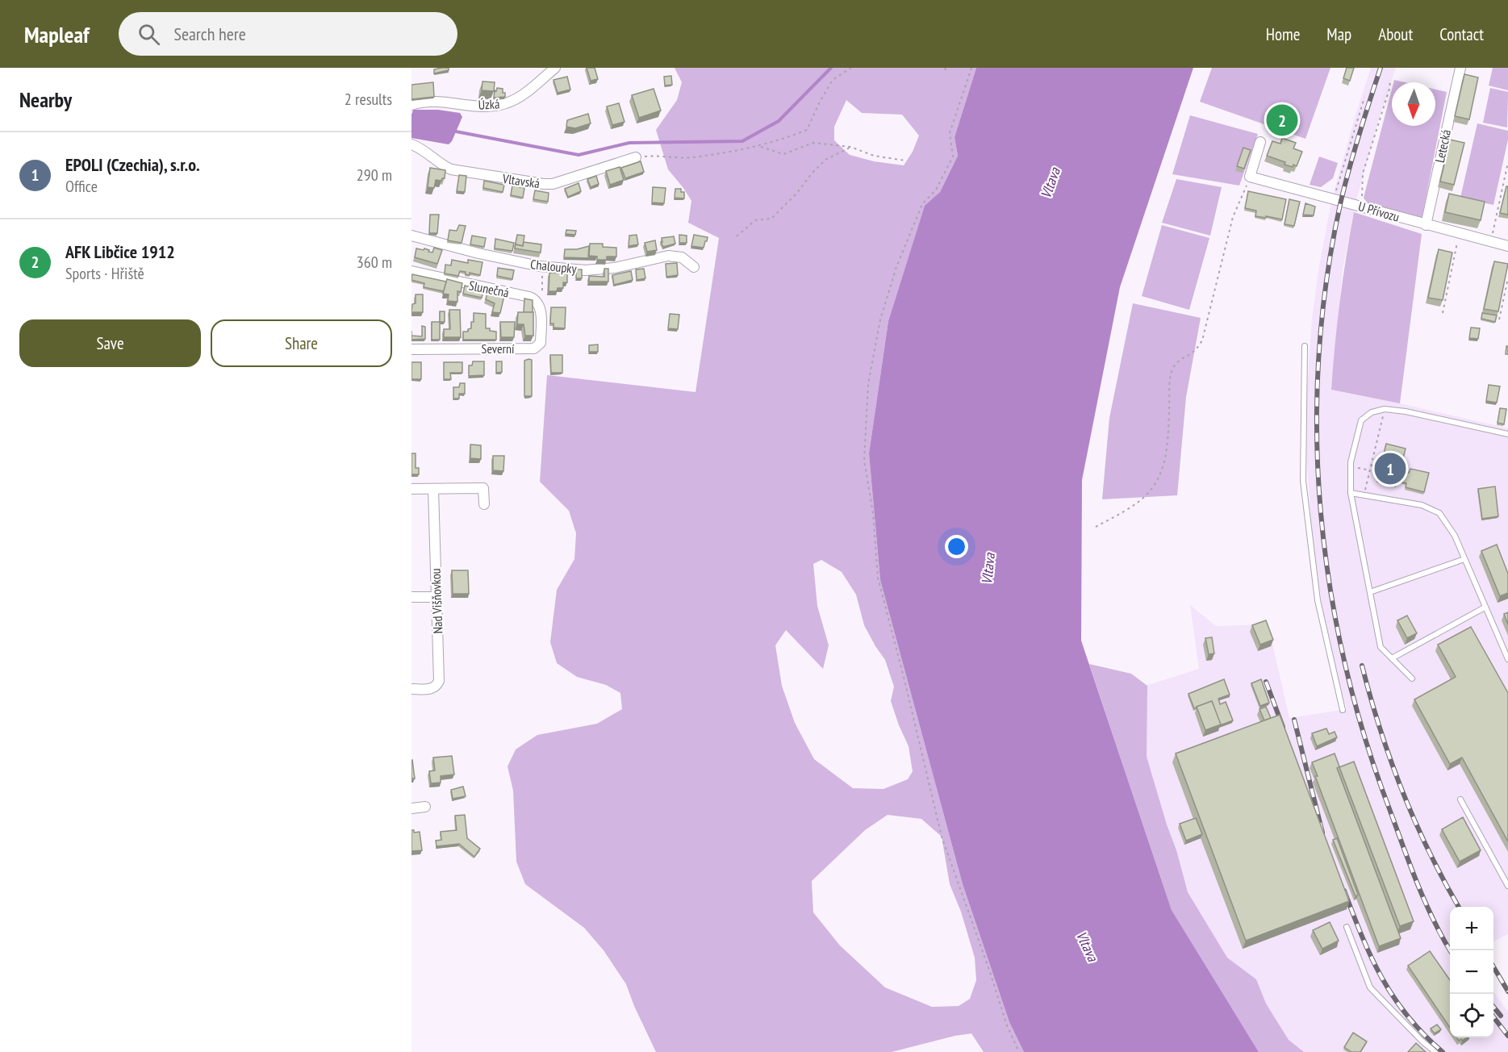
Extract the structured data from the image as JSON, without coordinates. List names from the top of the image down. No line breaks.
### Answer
{"streets":{"street":["Úzká","Letecká","Vltavská","U Přívozu","Chaloupky","Slunečná","Severní","Nad Višňovkou"]},"crossings":[["Letecká","U Přívozu"],["Slunečná","Severní"]],"water":["Vltava"],"north":"bottom","page":{"header":"Mapleaf","search":"Search here","nav":["Home","Map","About","Contact"],"heading":["Nearby","2 results"],"pins":["2","1"],"list":[{"mark":"1","name":"EPOLI (Czechia), s.r.o.","note":"Office","value":"290 m"},{"mark":"2","name":"AFK Libčice 1912","note":"Sports · Hřiště","value":"360 m"}],"buttons":["Save","Share"],"map_buttons":["+","−"]}}
